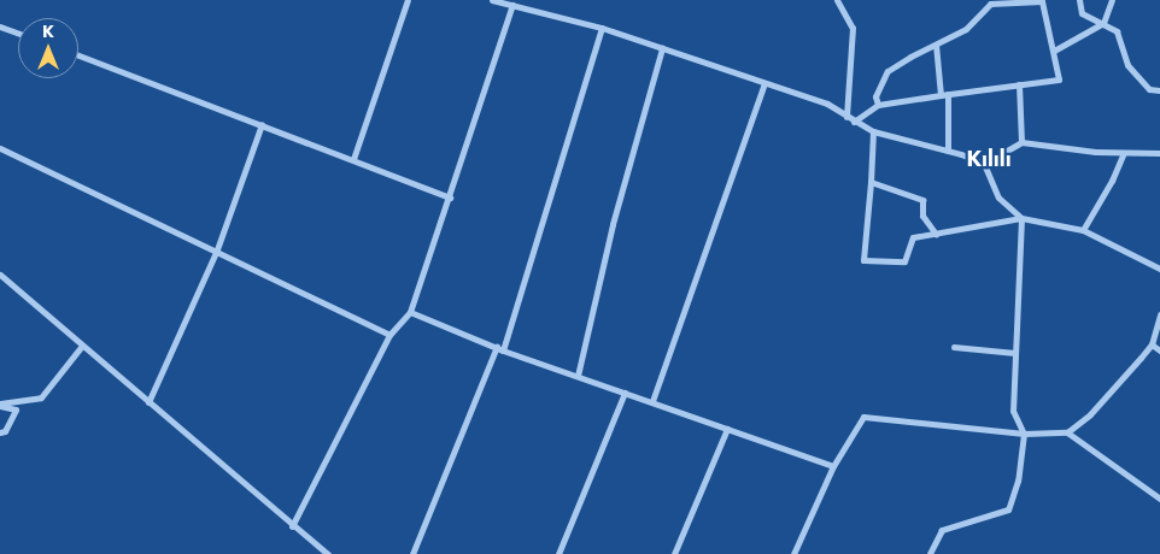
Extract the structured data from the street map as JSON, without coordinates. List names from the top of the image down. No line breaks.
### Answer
{"districts":["Kılılı"],"north":"top"}
